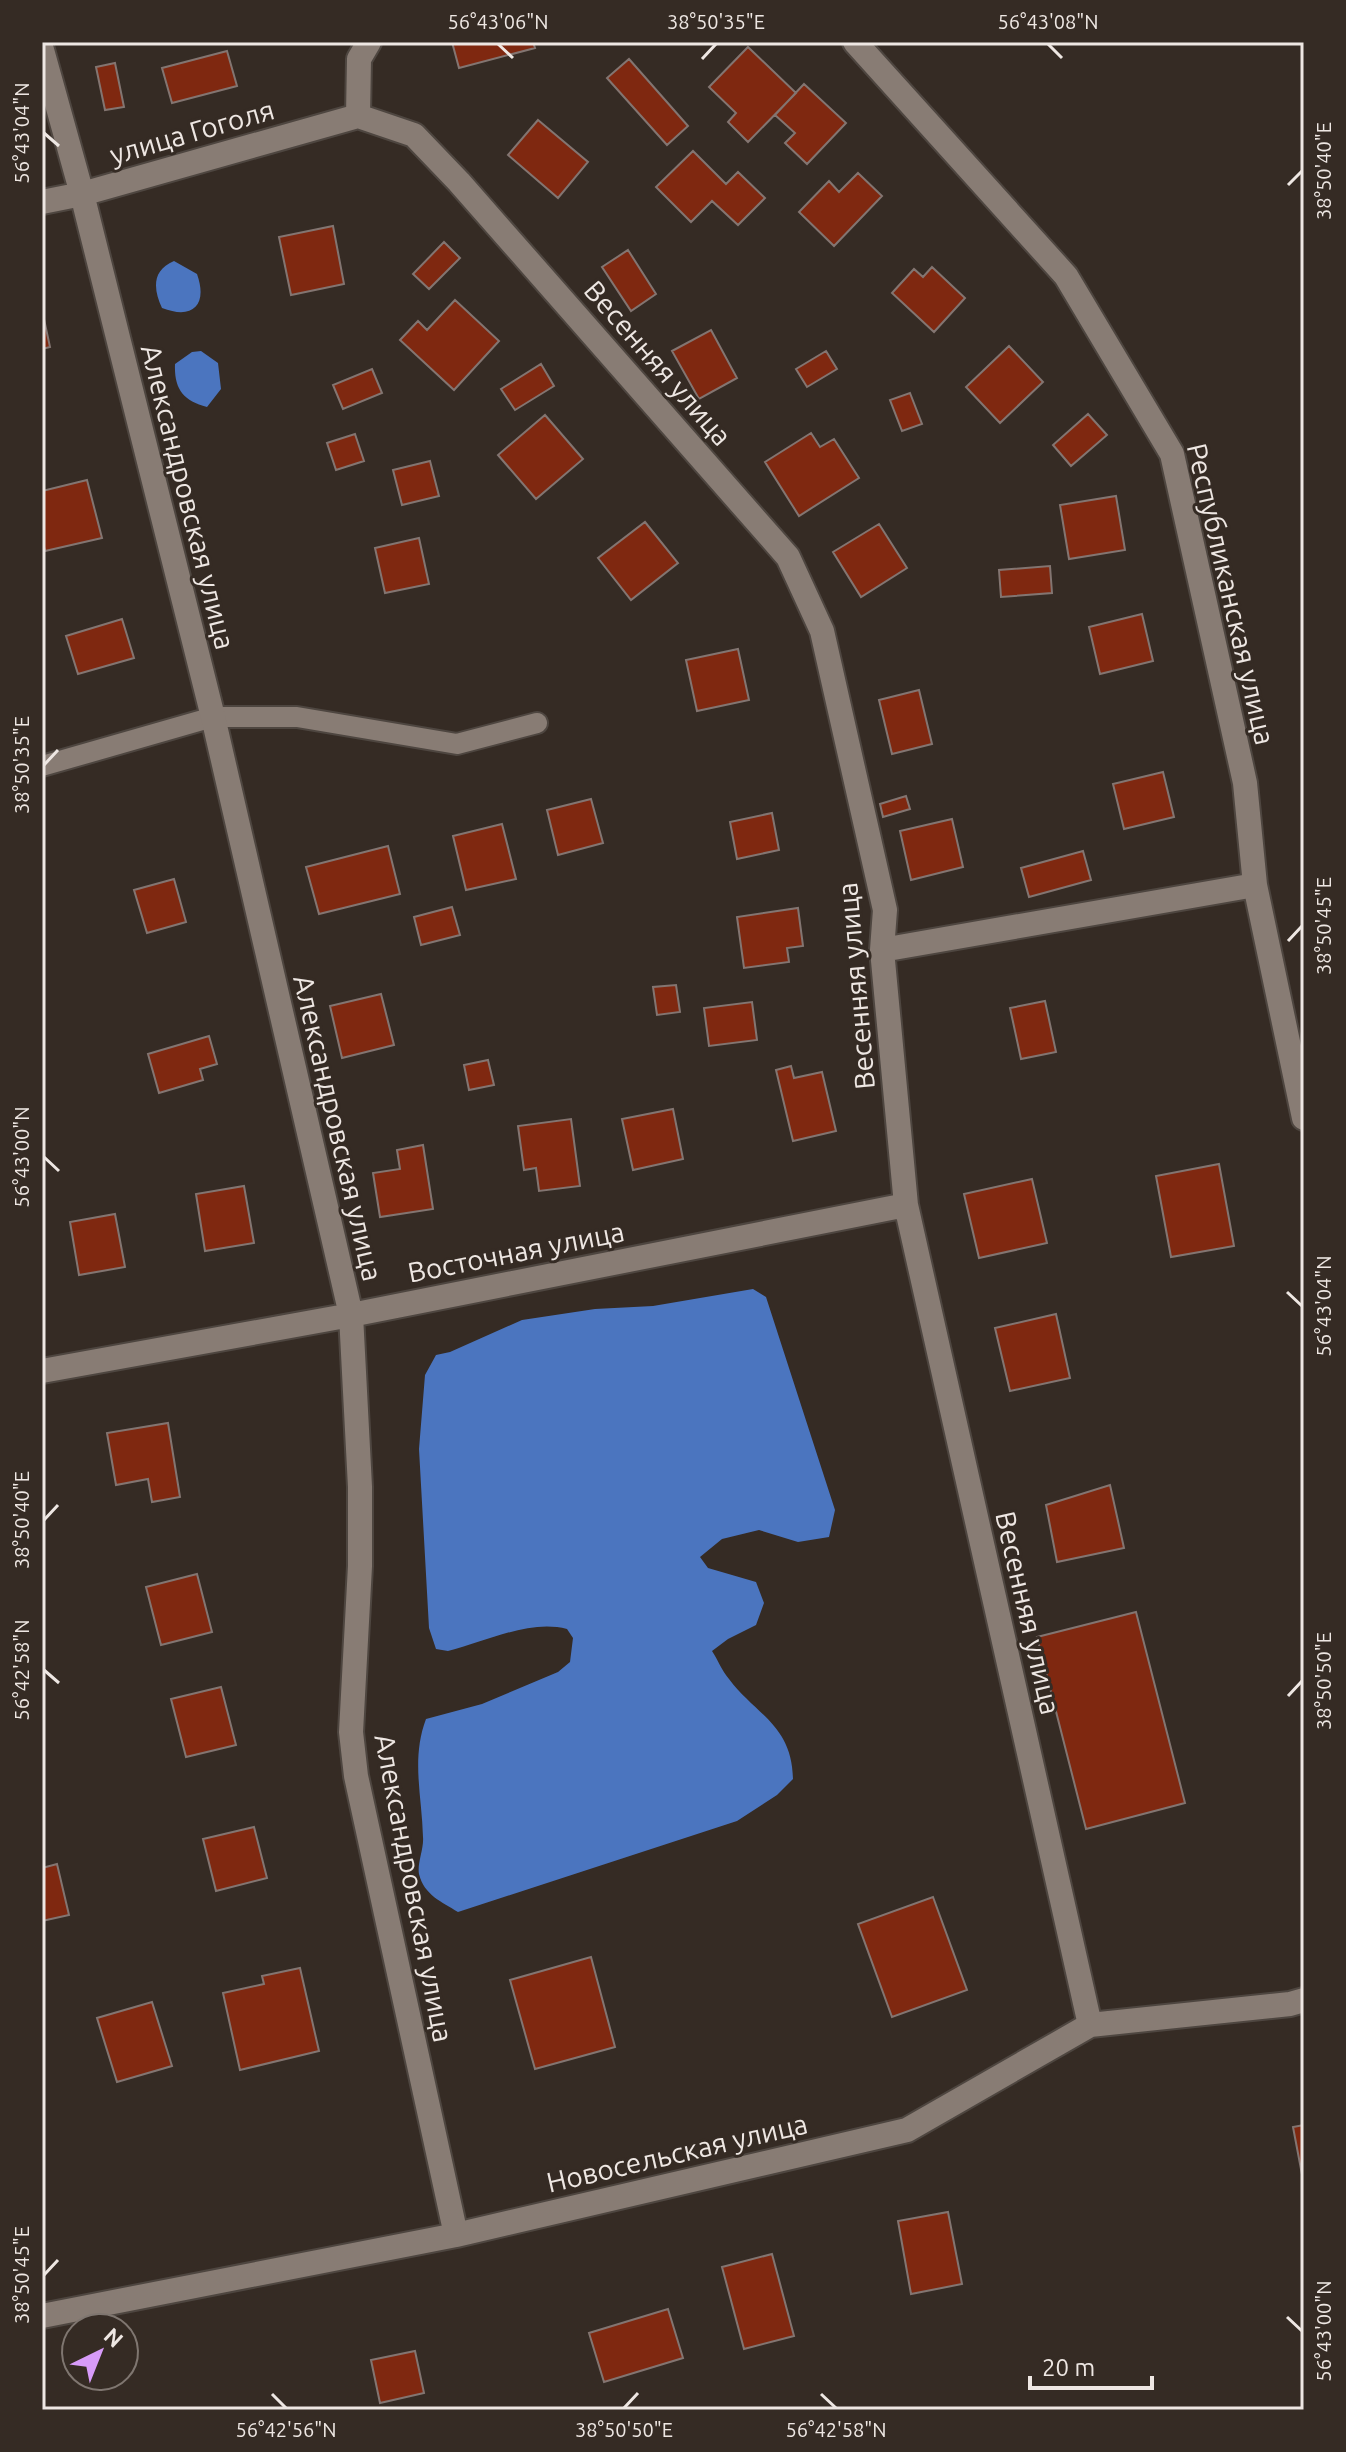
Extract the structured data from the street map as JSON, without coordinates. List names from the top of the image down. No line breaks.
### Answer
{"streets":{"street":["улица Гоголя","Весенняя улица","Александровская улица","Республиканская улица","Восточная улица","Новосельская улица"]},"crossings":[["улица Гоголя","Весенняя улица"],["улица Гоголя","Александровская улица"],["Весенняя улица","Восточная улица"],["Весенняя улица","Новосельская улица"],["Александровская улица","Восточная улица"],["Александровская улица","Новосельская улица"]],"scale_bar":"20 m","north":"top right","coordinates":["56°43'06\"N","38°50'35\"E","56°43'08\"N","56°43'04\"N","38°50'40\"E","38°50'45\"E","56°43'00\"N","56°42'58\"N","38°50'50\"E","56°42'56\"N"]}
